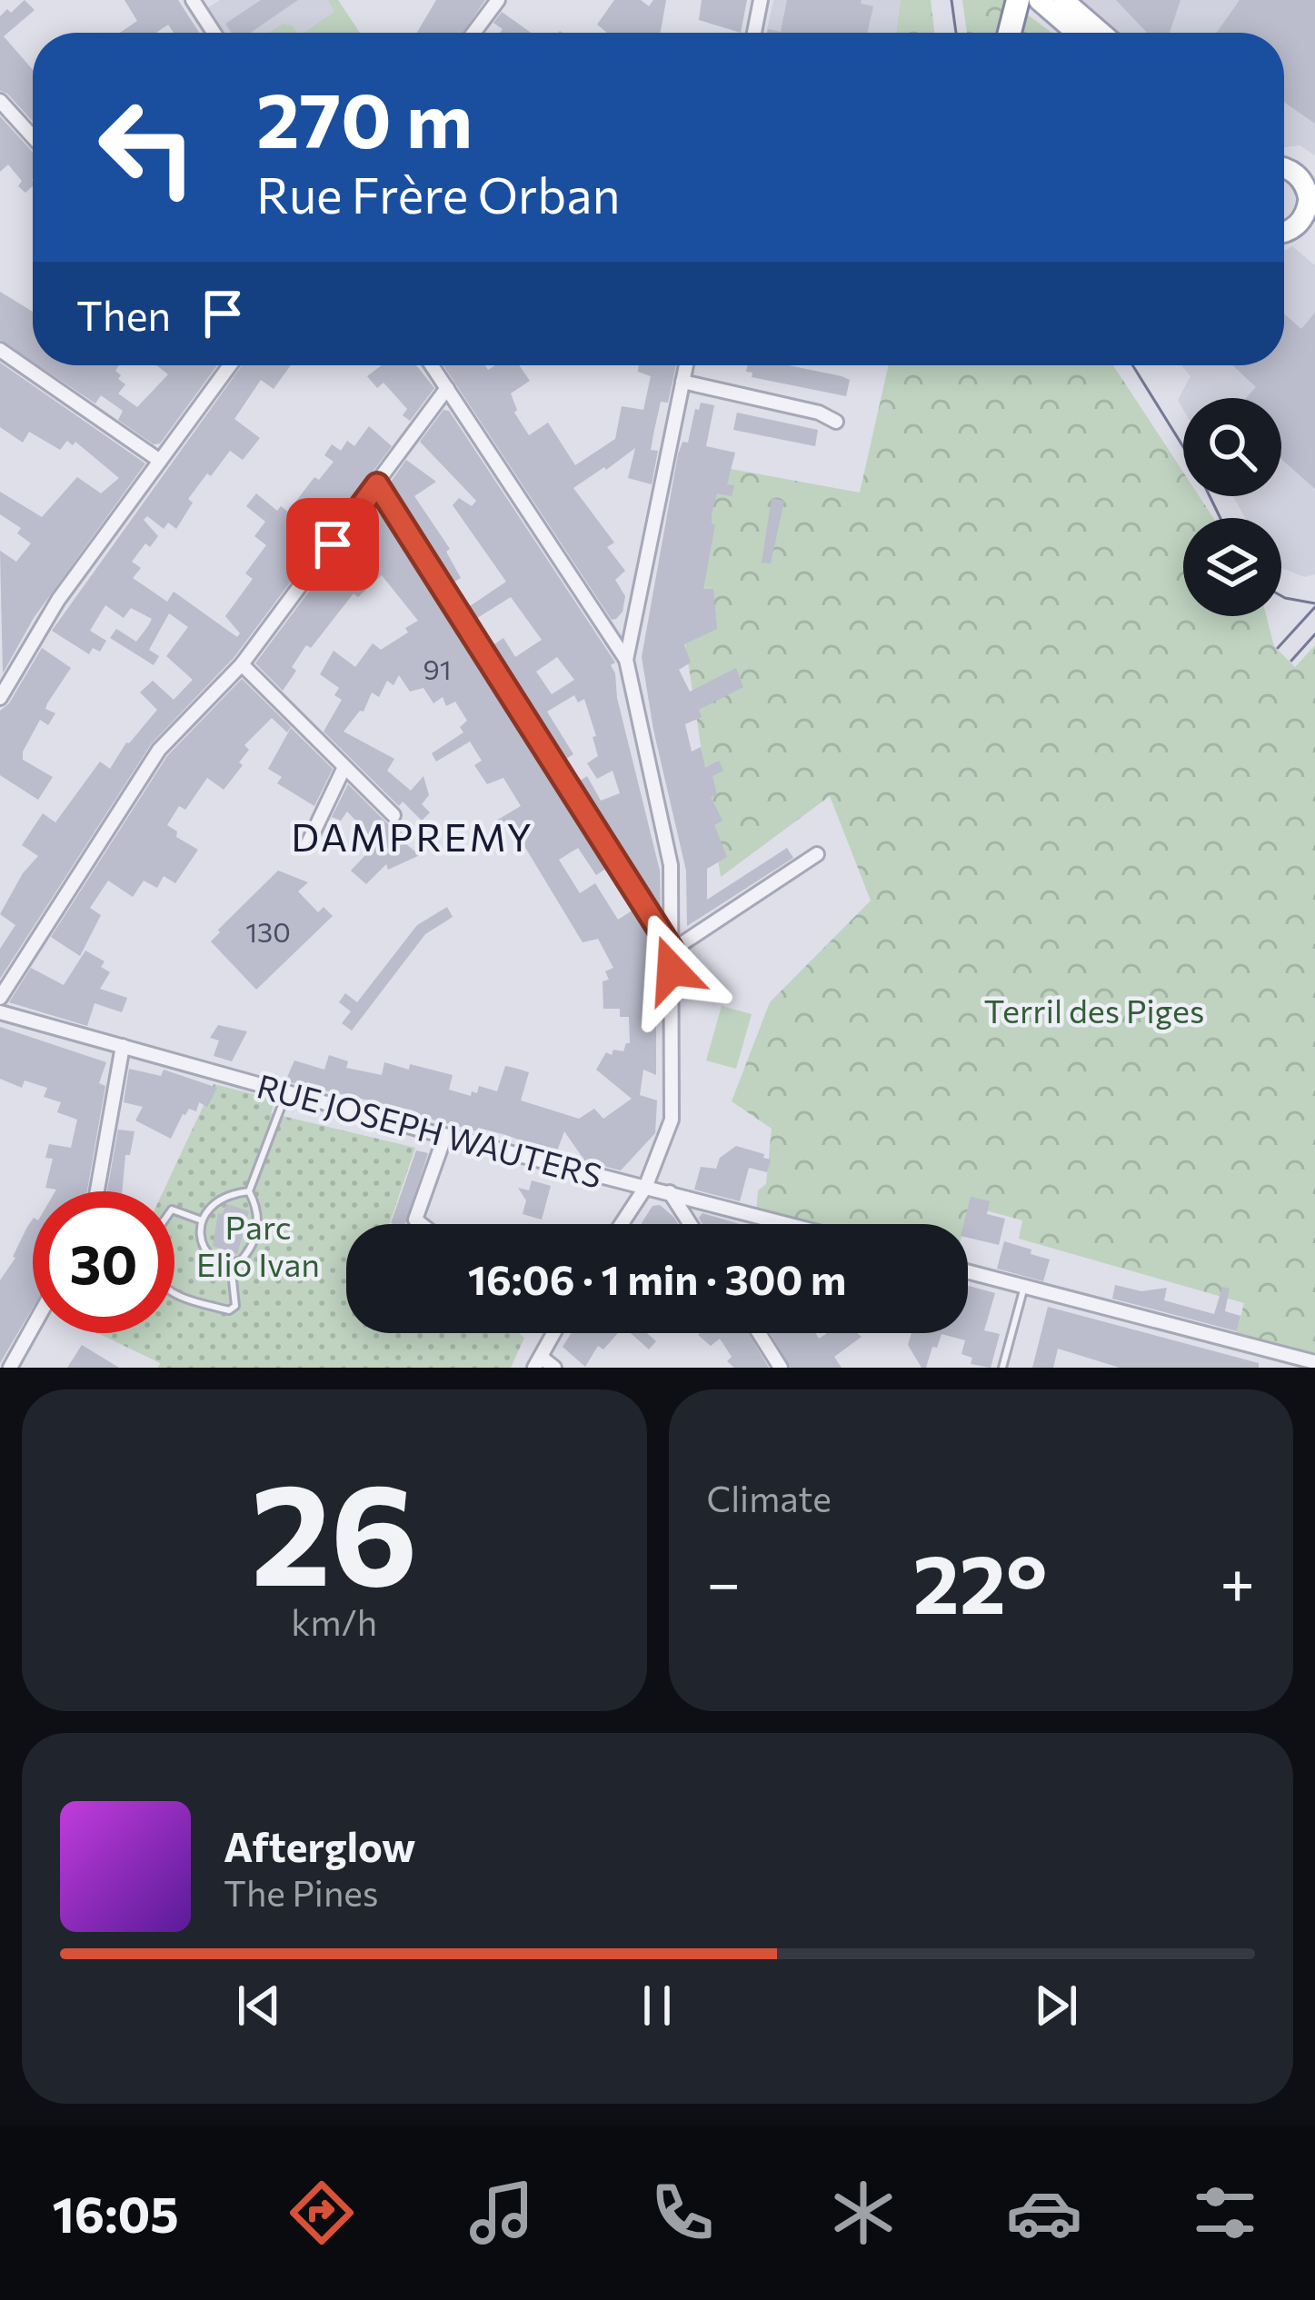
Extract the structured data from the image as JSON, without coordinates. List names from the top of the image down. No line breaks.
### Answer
{"streets":{"street":["RUE JOSEPH WAUTERS"]},"districts":["DAMPREMY"],"parks":["Terril des Piges","Parc Elio Ivan"],"house_numbers":["91","130"],"page":{"turn":["270 m","Rue Frère Orban"],"then":"Then","limit":"30","trip":"16:06 · 1 min · 300 m","tile":[["26","km/h"],"Climate"],"heat":["−","22°","+"],"song":["Afterglow","The Pines"],"tabs":"16:05"}}
